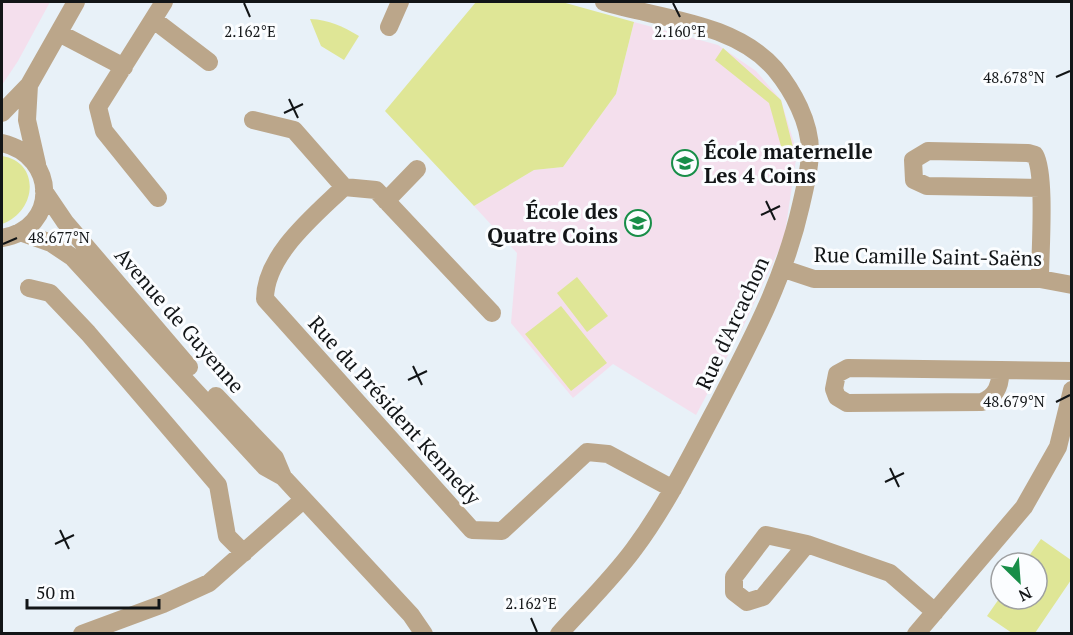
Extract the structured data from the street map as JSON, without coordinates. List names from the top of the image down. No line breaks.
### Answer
{"streets":{"street":["Rue Camille Saint-Saëns","Avenue de Guyenne","Rue d'Arcachon","Rue du Président Kennedy"]},"crossings":[["Rue Camille Saint-Saëns","Rue d'Arcachon"],["Rue d'Arcachon","Rue du Président Kennedy"]],"places":{"school or university":["École maternelle Les 4 Coins","École des Quatre Coins"]},"scale_bar":"50 m","north":"bottom right","coordinates":["2.162°E","2.160°E","48.678°N","48.677°N","48.679°N"]}
